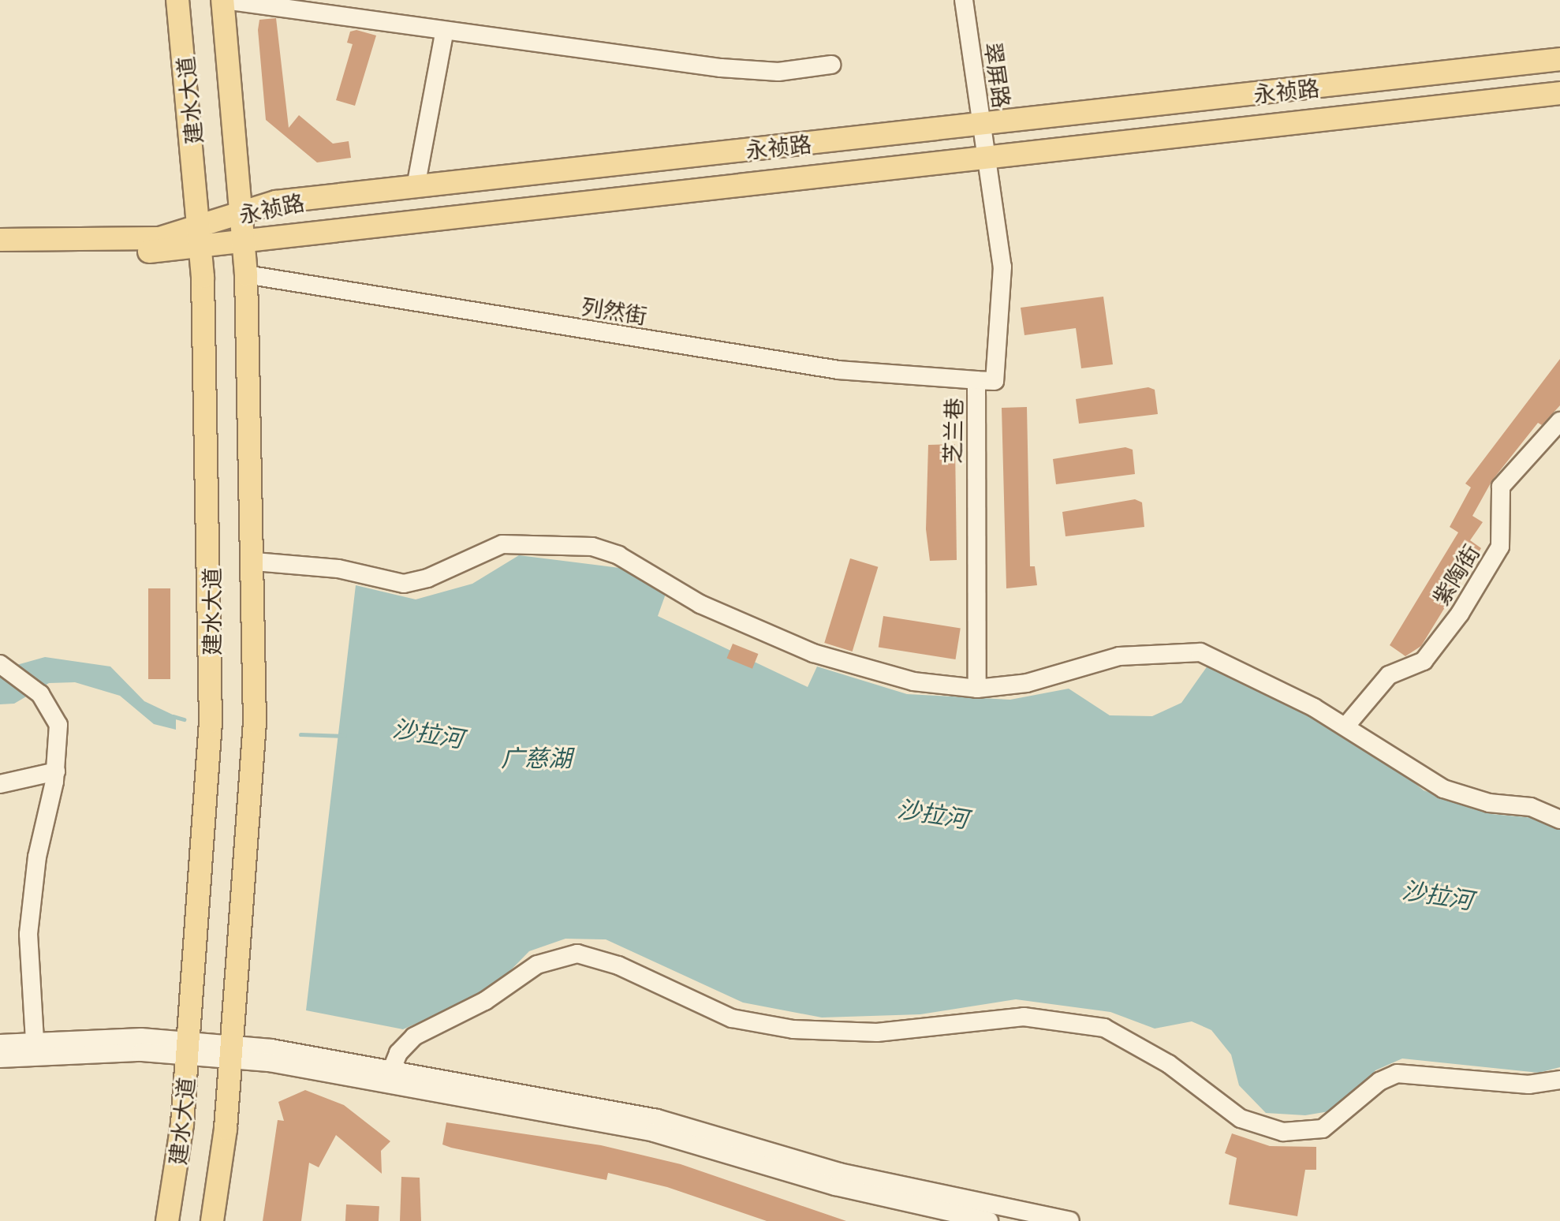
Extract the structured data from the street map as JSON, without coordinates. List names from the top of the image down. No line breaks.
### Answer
{"streets":{"main road":["永祯路","建水大道"],"street":["翠屏路","列然街","芝兰巷","紫陶街"]},"crossings":[["翠屏路","永祯路"],["翠屏路","芝兰巷"],["永祯路","建水大道"],["永祯路","芝兰巷"],["建水大道","列然街"],["列然街","芝兰巷"]],"water":["沙拉河","广慈湖"]}
